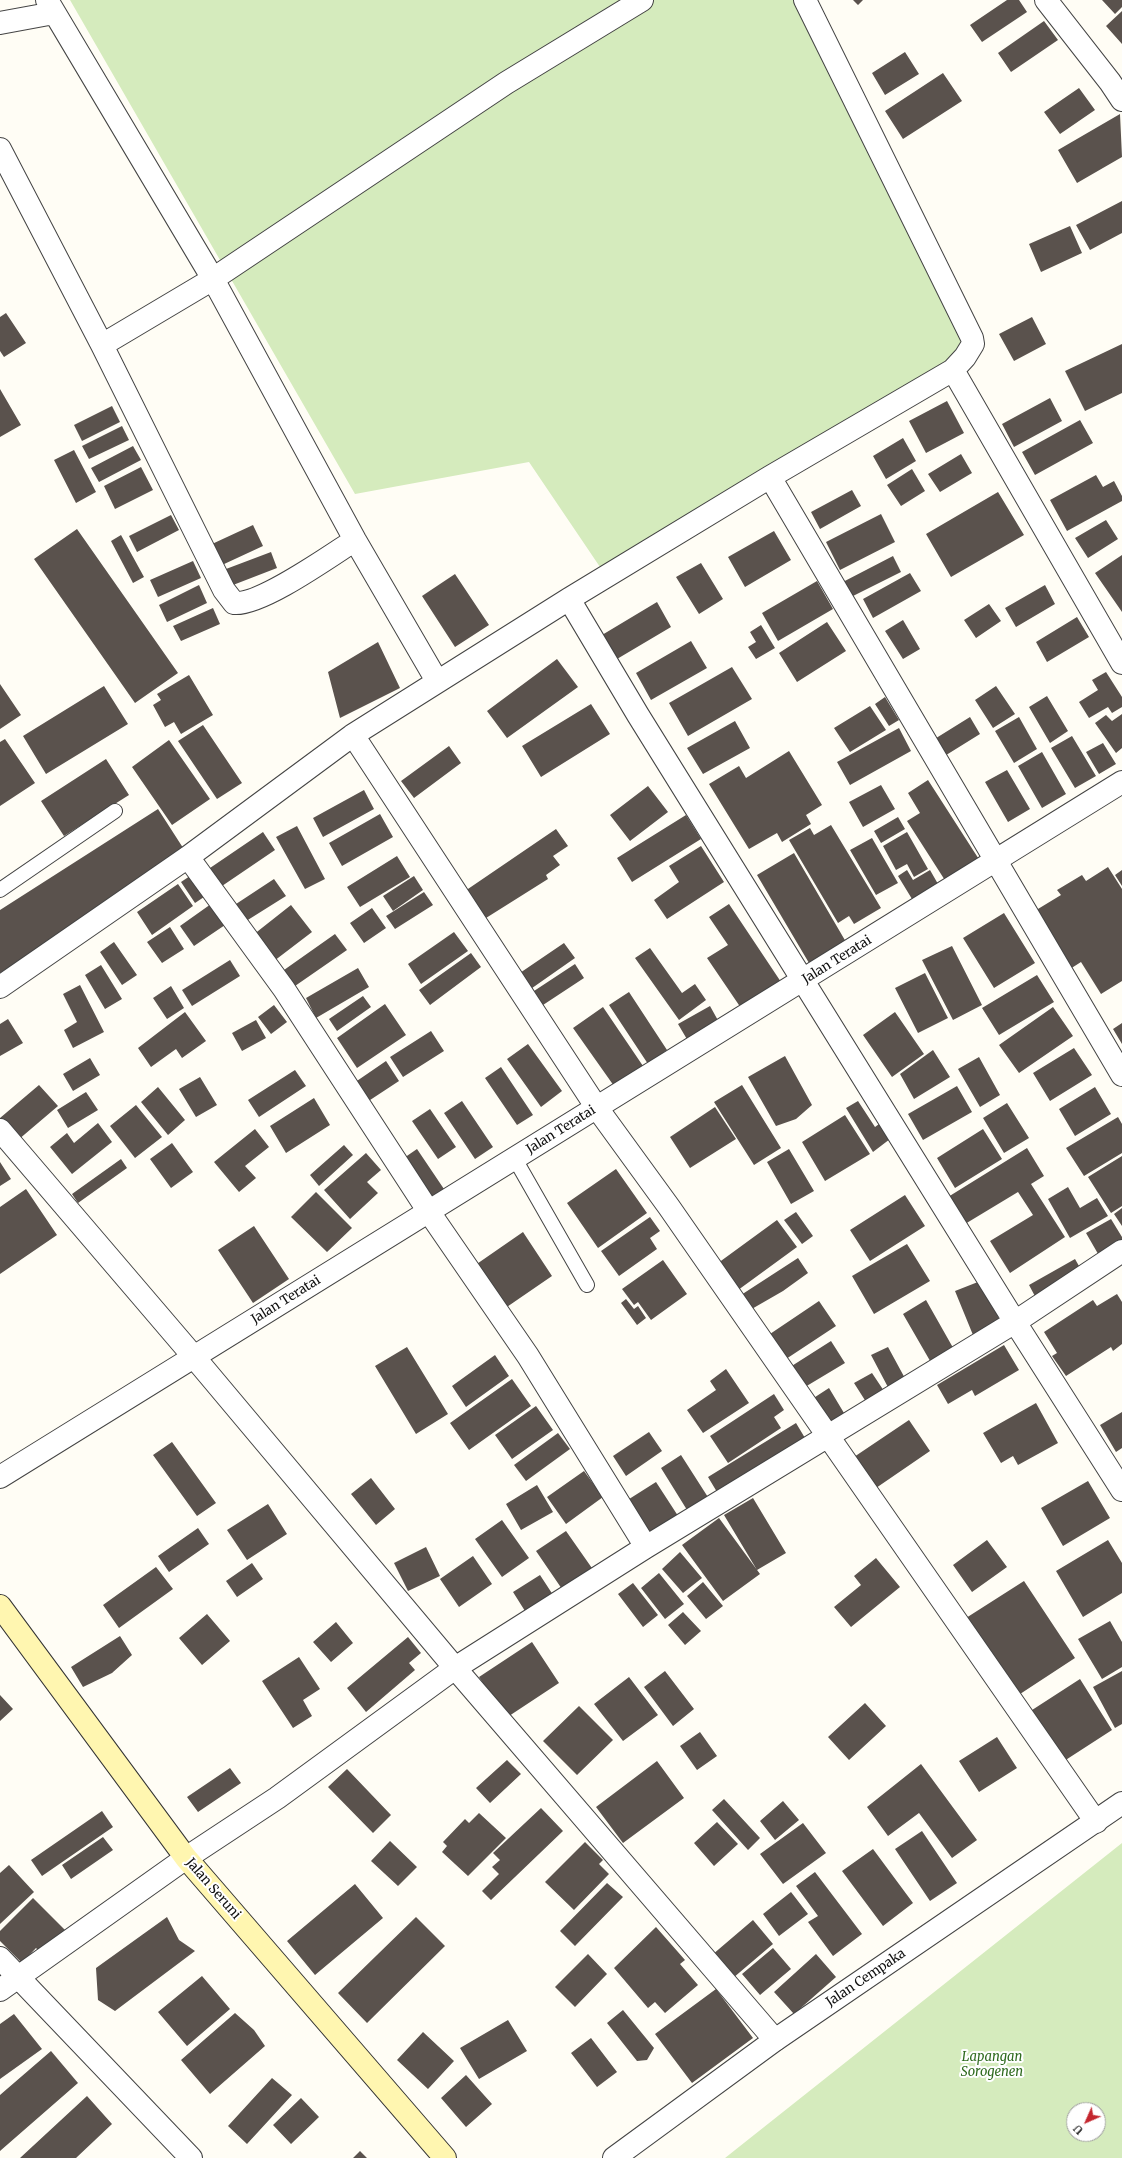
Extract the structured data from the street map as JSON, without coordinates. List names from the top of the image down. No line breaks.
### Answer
{"streets":{"main road":["Jalan Seruni"],"street":["Jalan Teratai","Jalan Cempaka"]},"parks":["Lapangan Sorogenen"],"north":"bottom left"}
